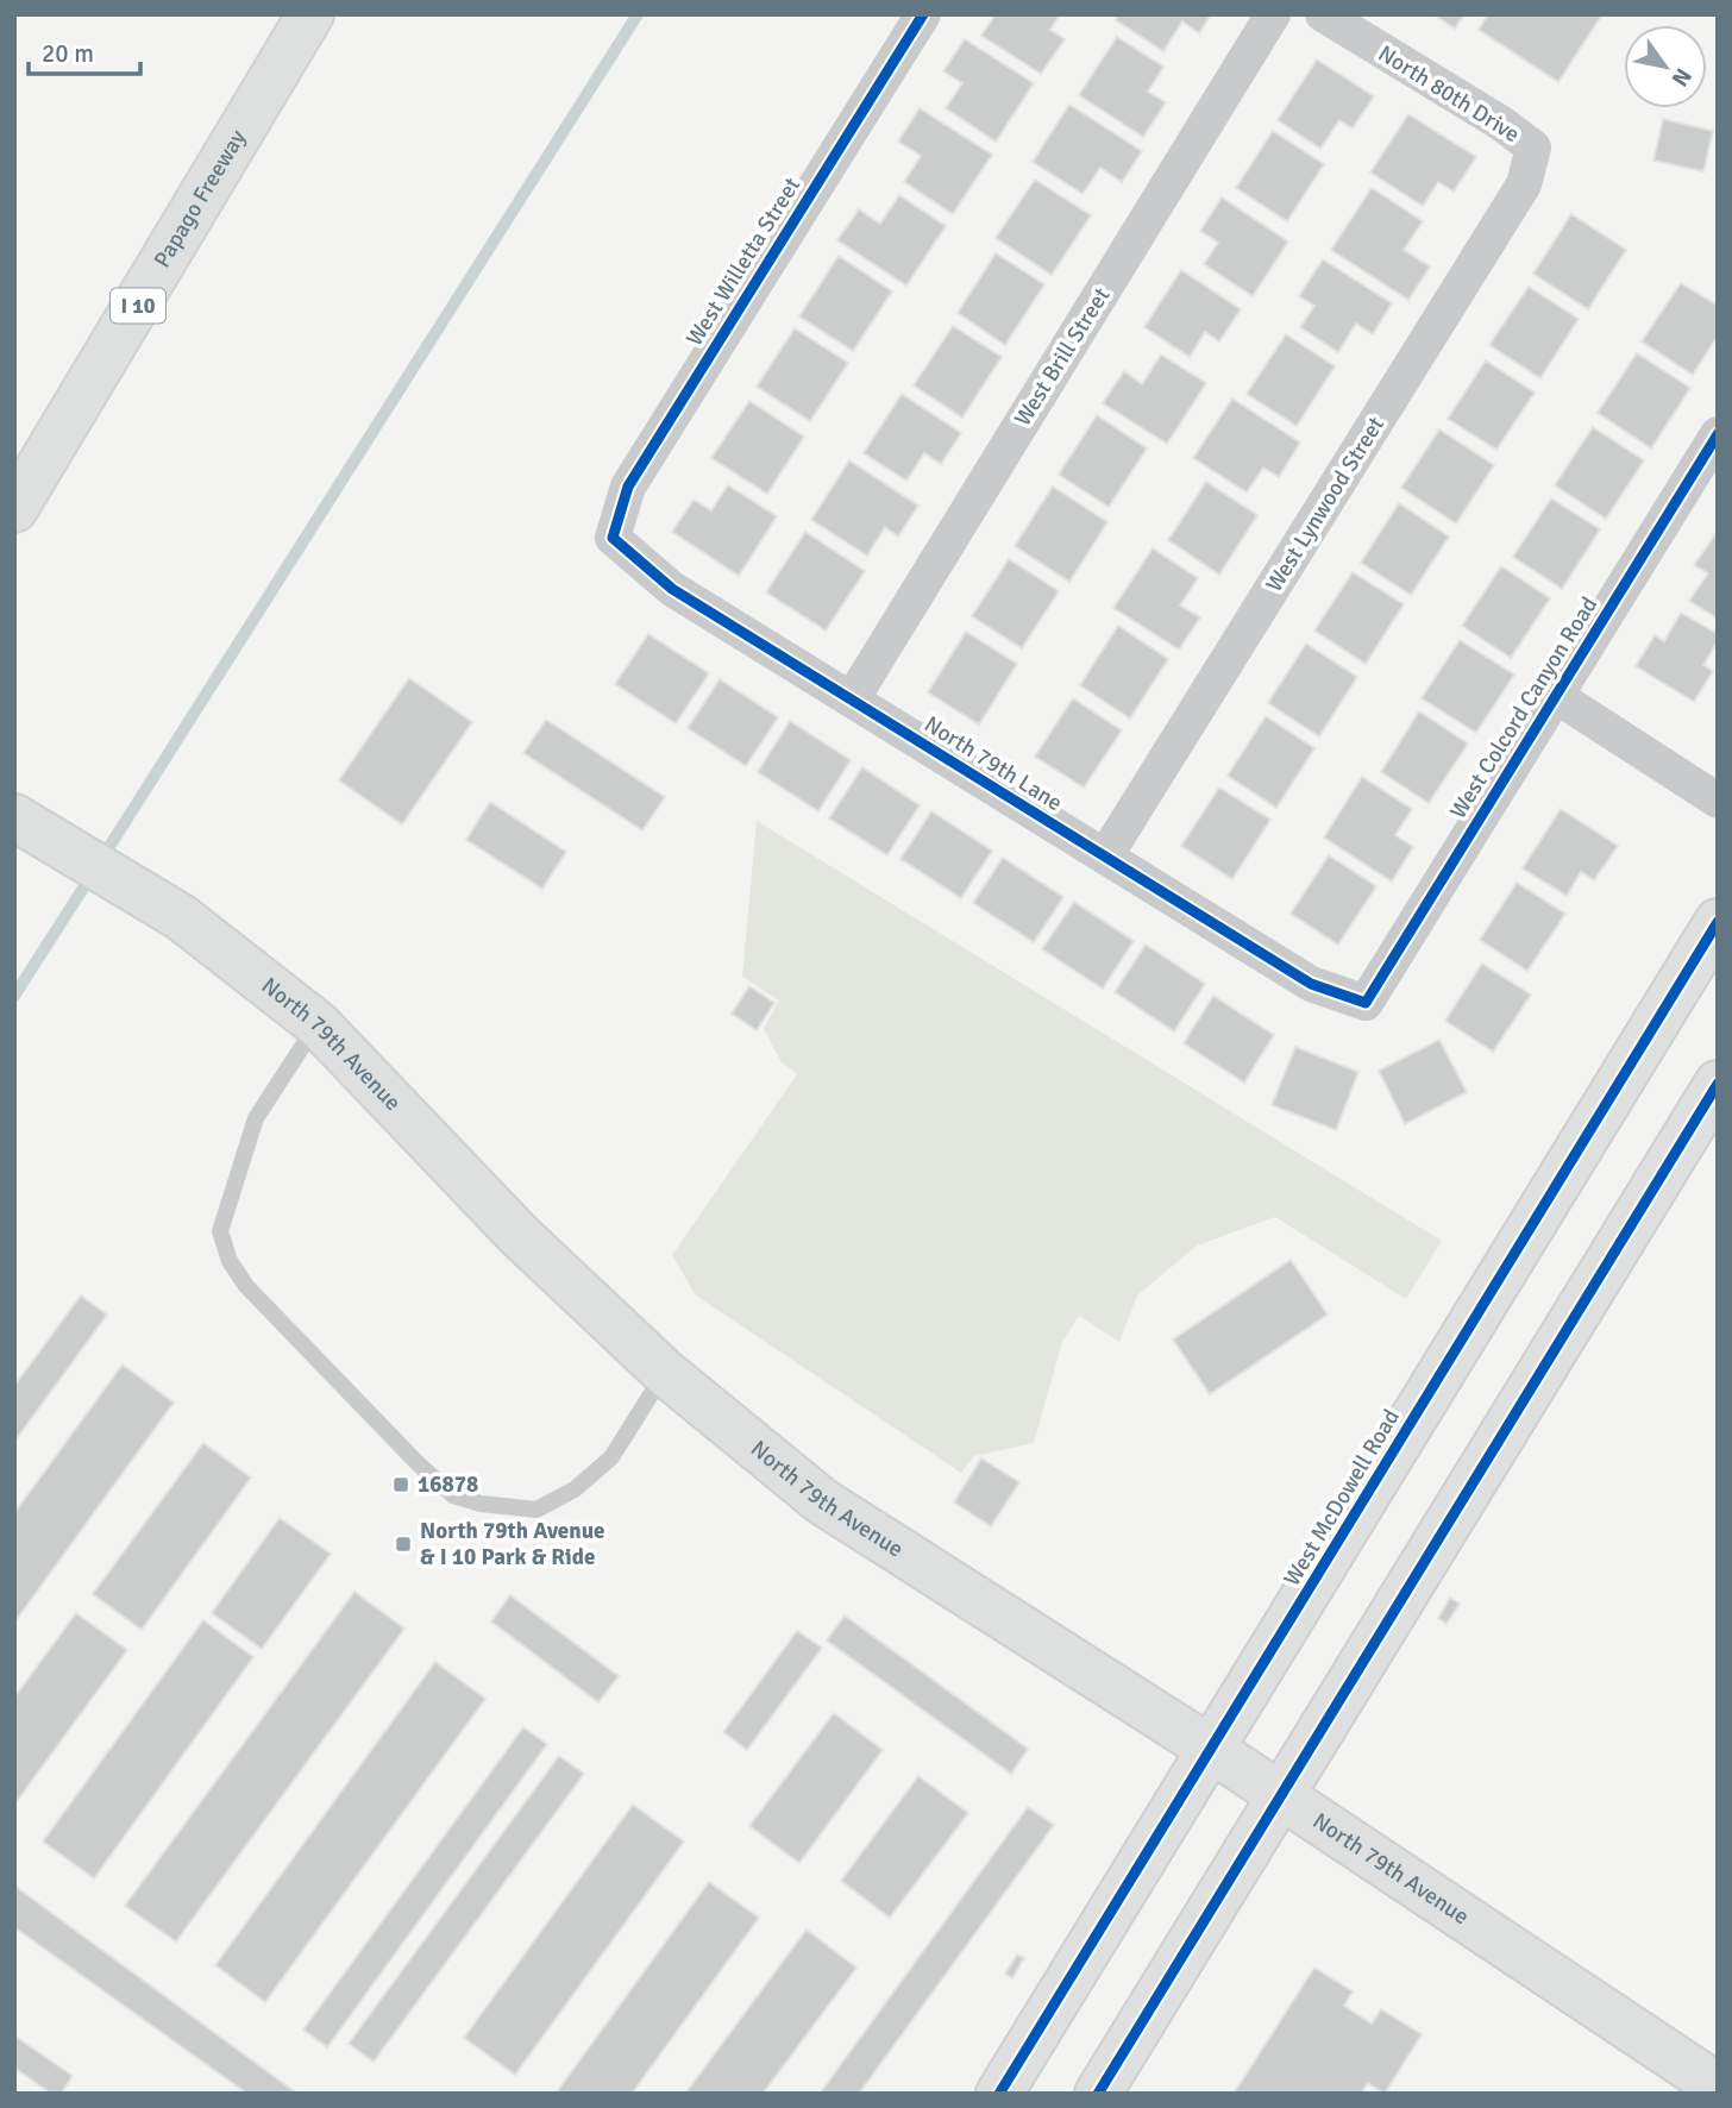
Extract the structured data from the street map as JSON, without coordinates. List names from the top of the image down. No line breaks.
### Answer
{"streets":{"main road":["Papago Freeway","I 10","North 79th Avenue","West McDowell Road"],"street":["North 80th Drive","West Willetta Street","West Brill Street","West Lynwood Street","West Colcord Canyon Road","North 79th Lane"]},"crossings":[["North 80th Drive","West Lynwood Street"],["West Willetta Street","North 79th Lane"],["West Brill Street","North 79th Lane"],["West Lynwood Street","North 79th Lane"],["West Colcord Canyon Road","North 79th Lane"],["North 79th Avenue","West McDowell Road"]],"places":{"transit":["16878","North 79th Avenue & I 10 Park & Ride"]},"scale_bar":"20 m","north":"bottom right"}
